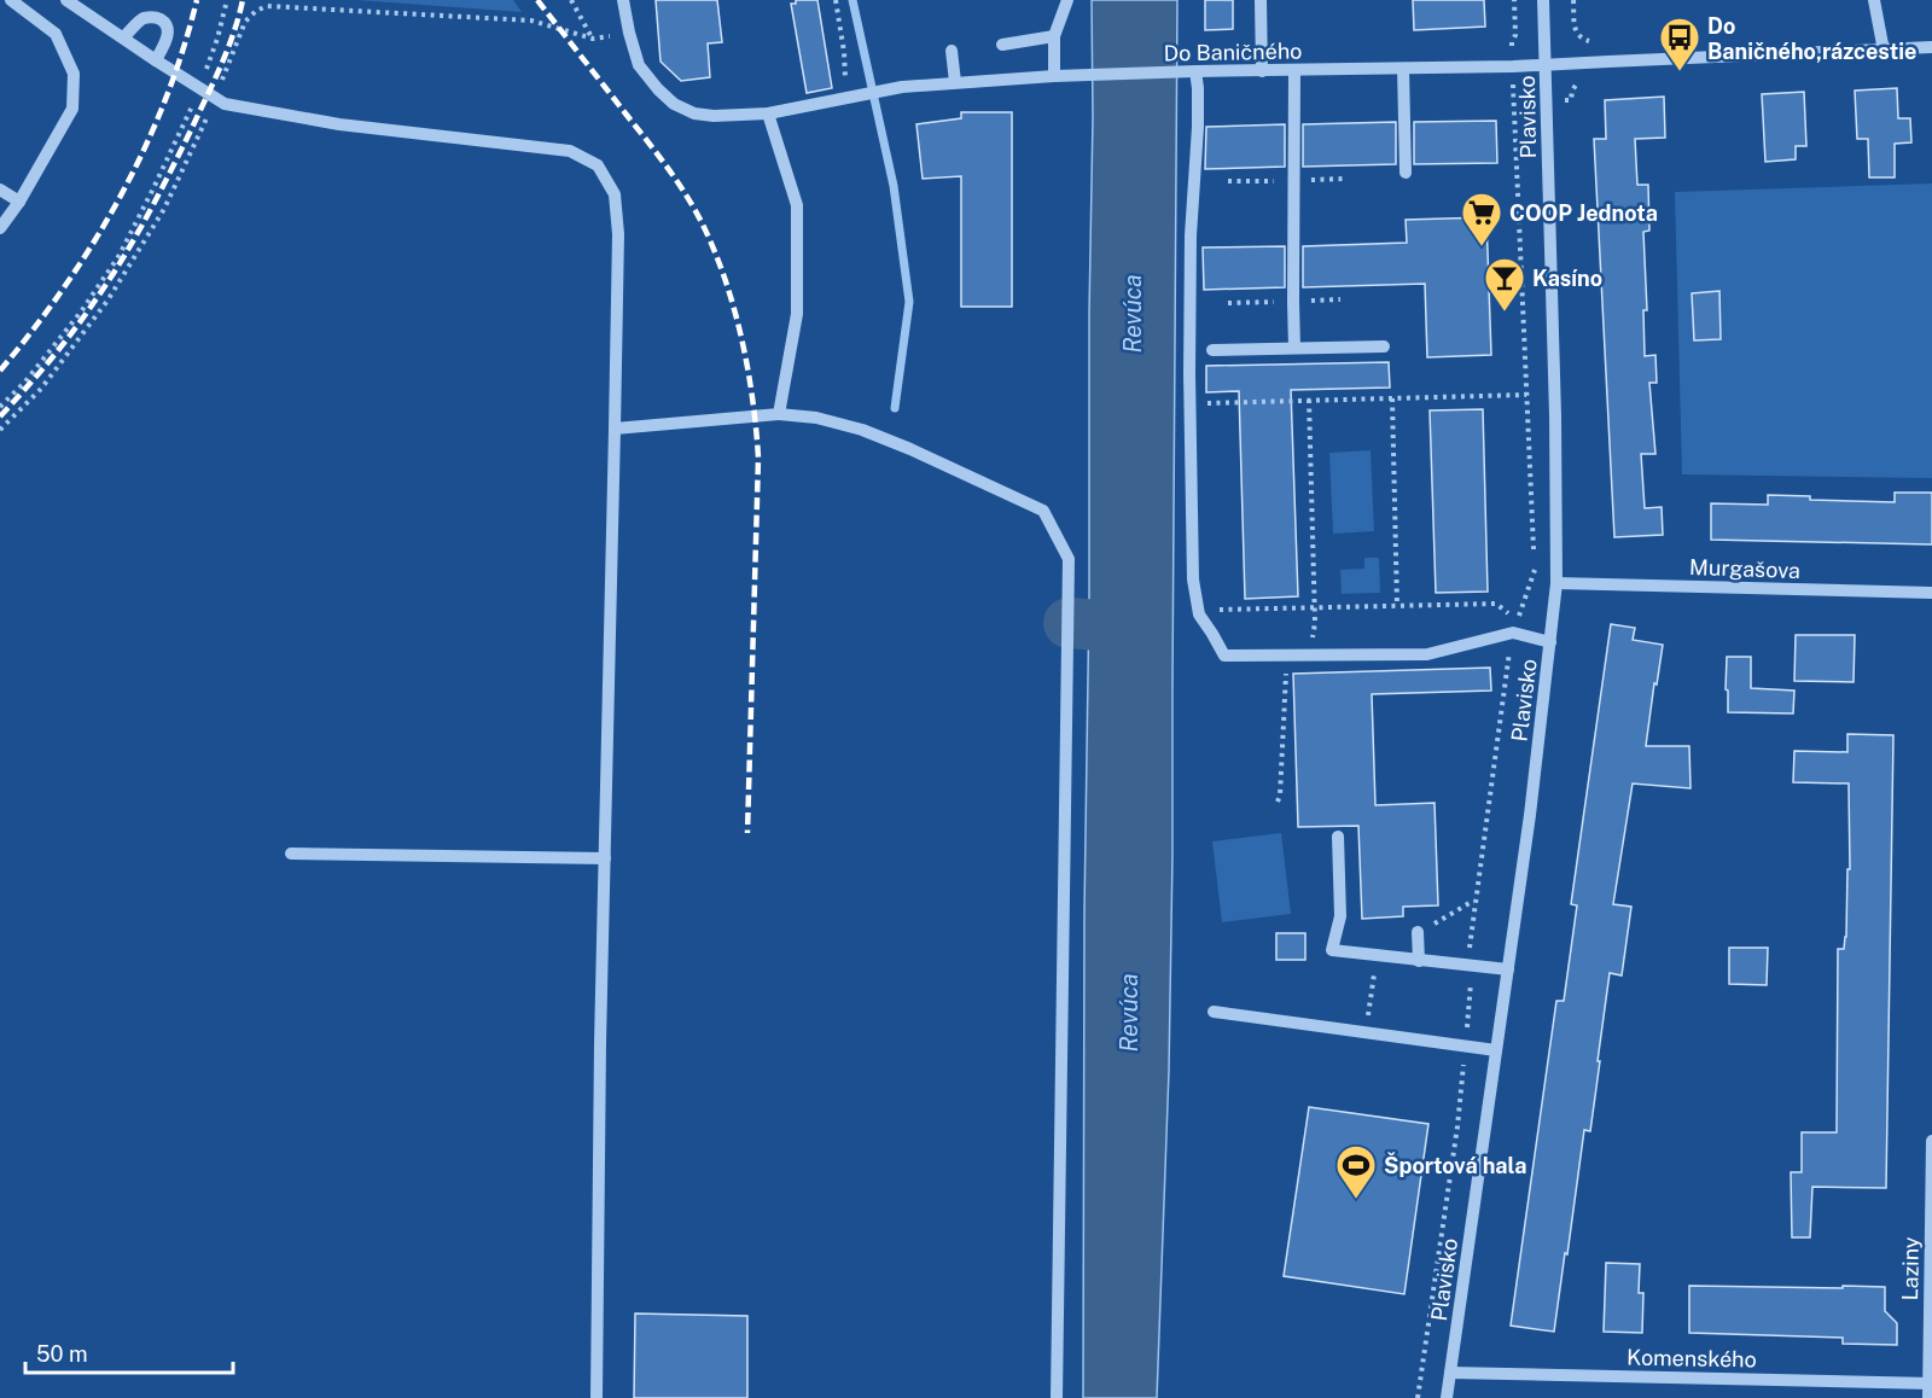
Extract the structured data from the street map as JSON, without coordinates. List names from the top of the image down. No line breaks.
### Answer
{"streets":{"street":["Do Baničného","Plavisko","Murgašova","Laziny","Komenského"]},"crossings":[["Do Baničného","Plavisko"],["Plavisko","Murgašova"],["Plavisko","Komenského"],["Laziny","Komenského"]],"water":["Revúca"],"places":{"bus stop":["Do Baničného,rázcestie"],"supermarket":["COOP Jednota"],"bar":["Kasíno"],"sports":["Športová hala"]},"scale_bar":"50 m"}
